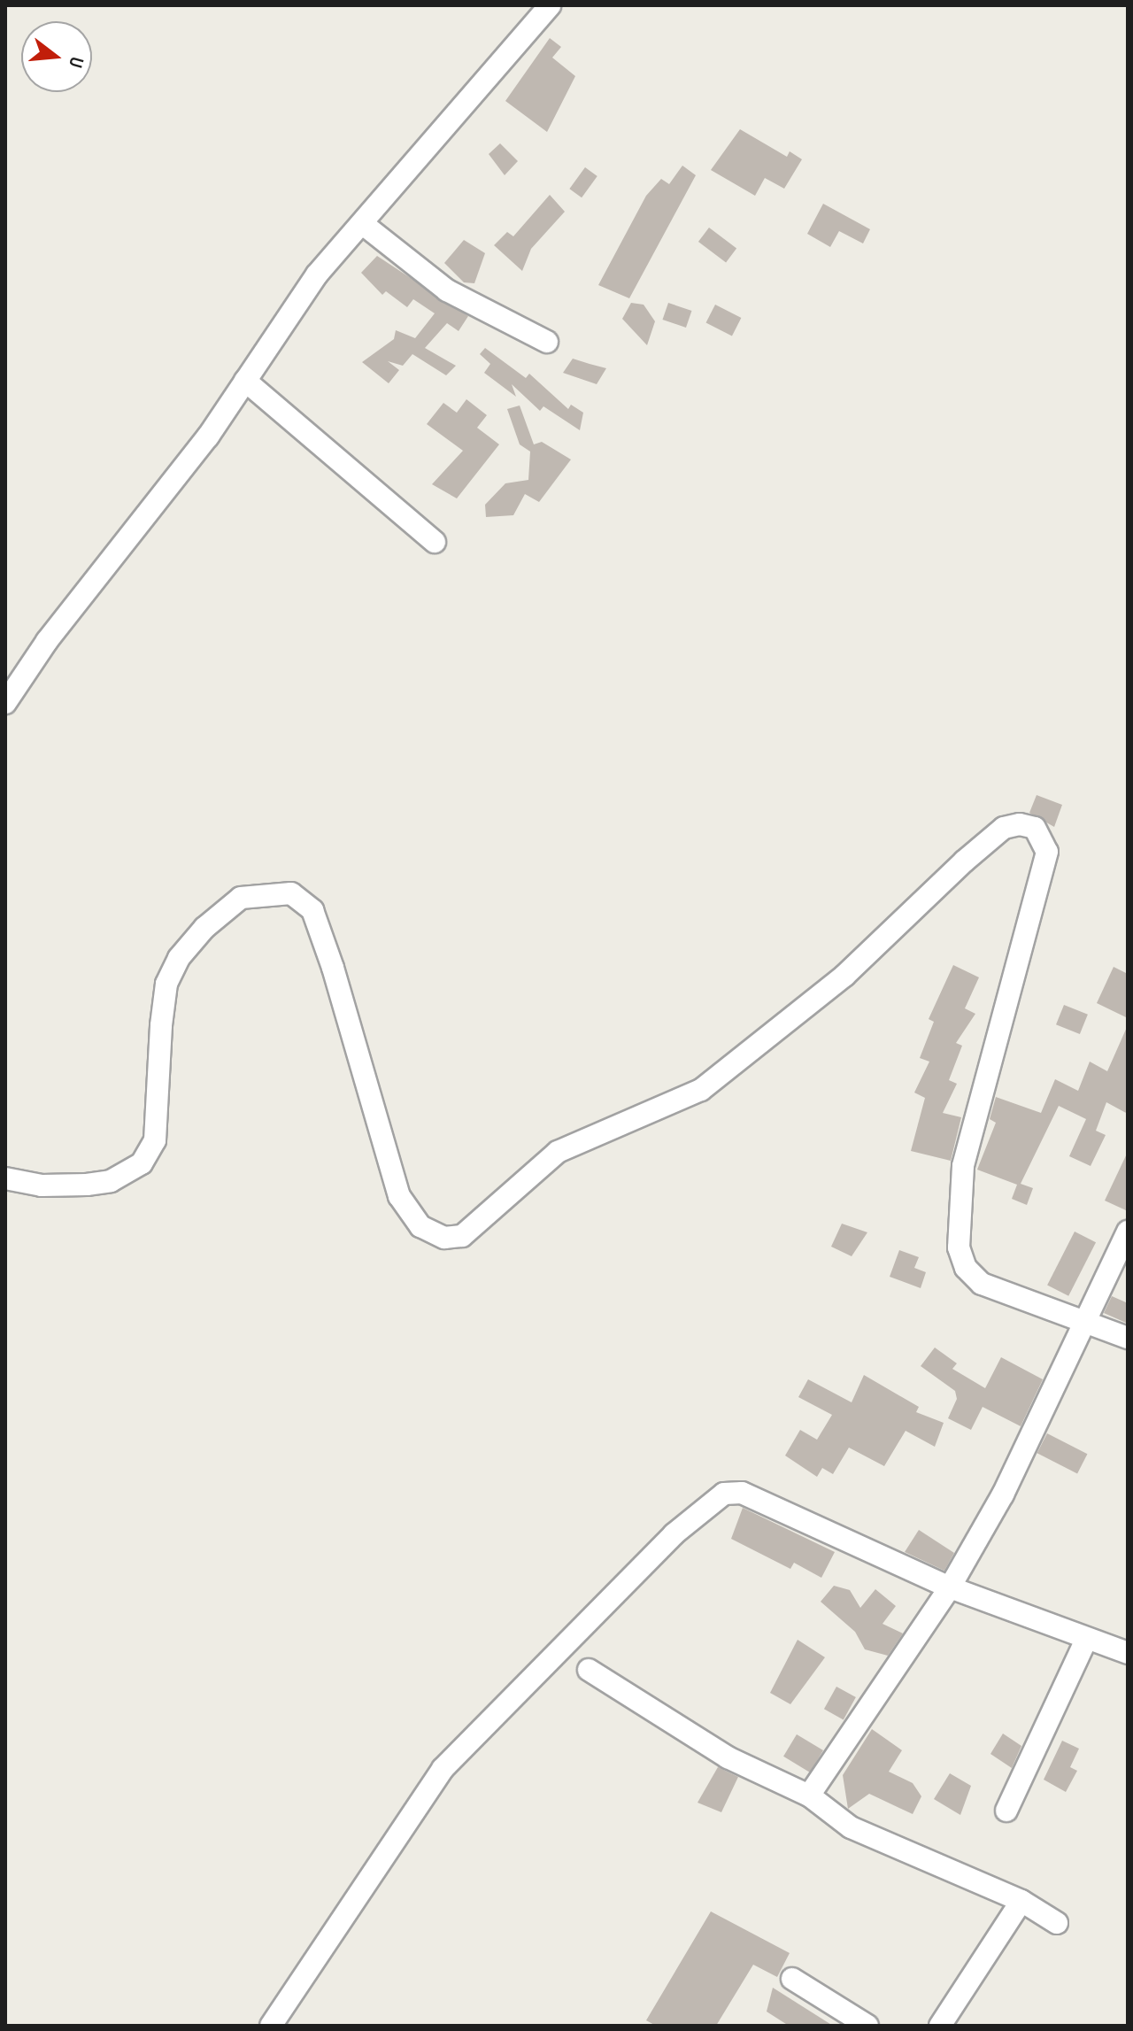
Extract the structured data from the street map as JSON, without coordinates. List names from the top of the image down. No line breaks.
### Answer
{"north":"right"}
